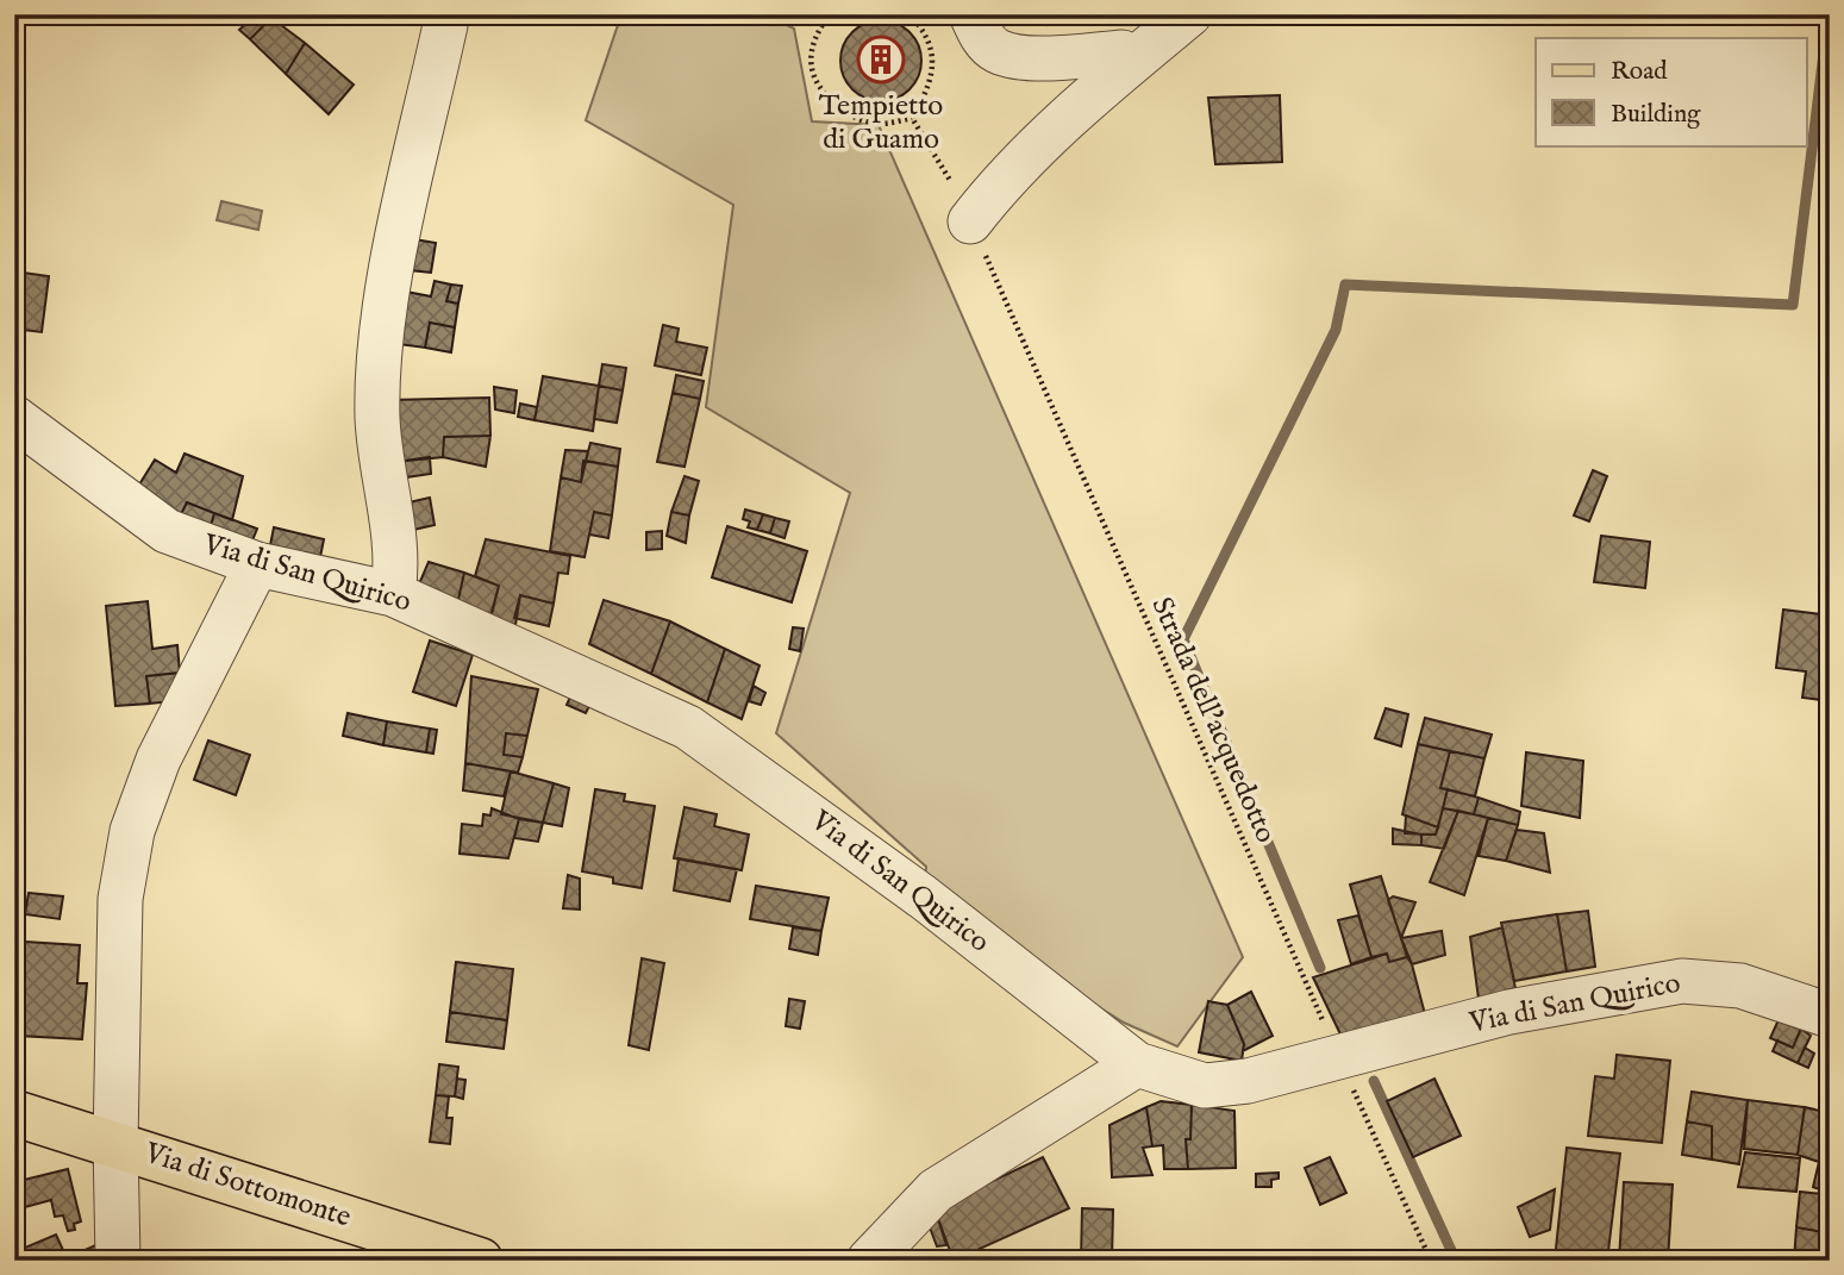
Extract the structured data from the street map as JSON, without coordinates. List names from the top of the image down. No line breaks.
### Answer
{"streets":{"main road":["Via di Sottomonte"],"street":["Via di San Quirico"],"path":["Strada dell'acquedotto"]},"crossings":[["Via di San Quirico","Strada dell'acquedotto"]],"places":{"building":["Tempietto di Guamo"]},"legend":["Road","Building"]}
